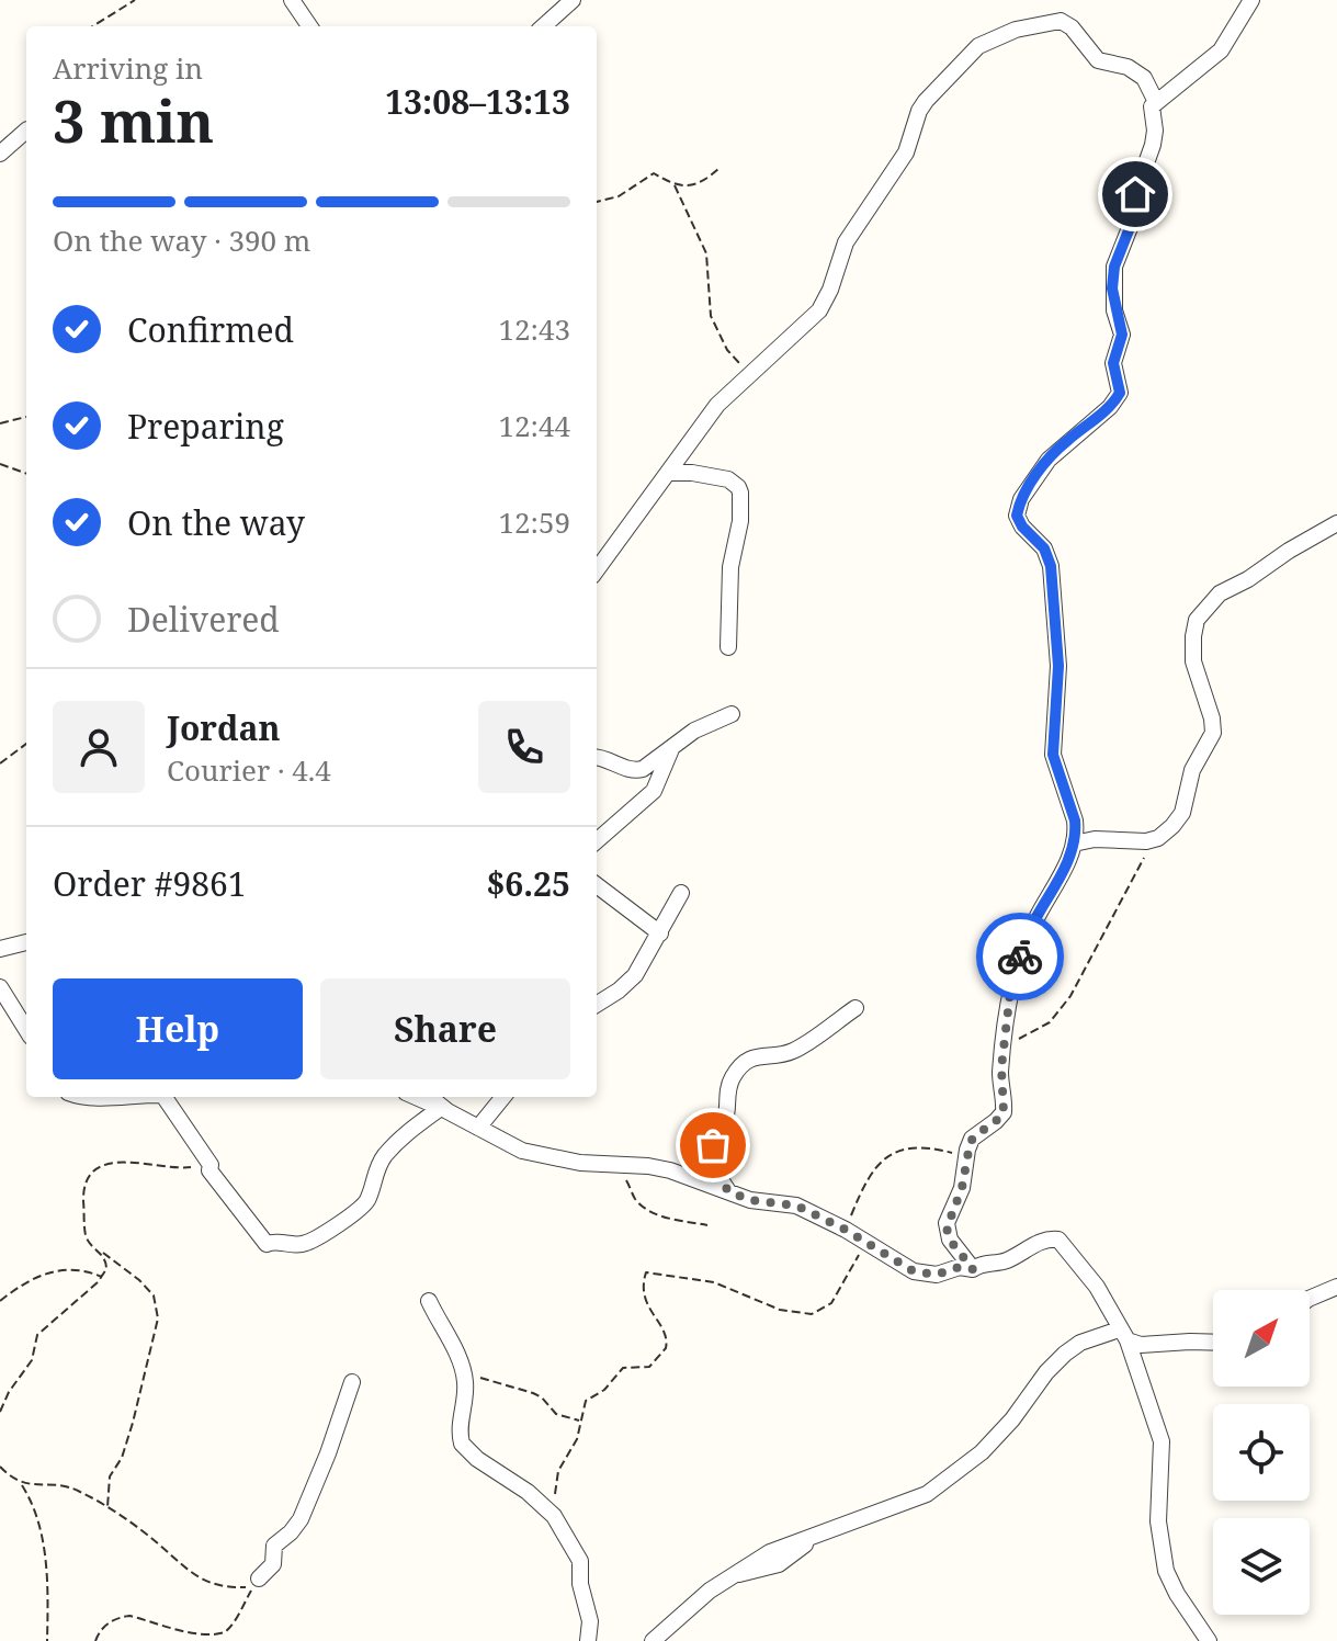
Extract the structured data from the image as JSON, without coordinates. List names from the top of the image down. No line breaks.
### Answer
{"north":"top right","page":{"heading":["3 min","Arriving in","13:08–13:13"],"panel":["Jordan","Courier · 4.4","Order #9861","$6.25"],"bar":"On the way · 390 m","list":[["Confirmed","12:43"],["Preparing","12:44"],["On the way","12:59"],"Delivered"],"buttons":["Help","Share"]}}
